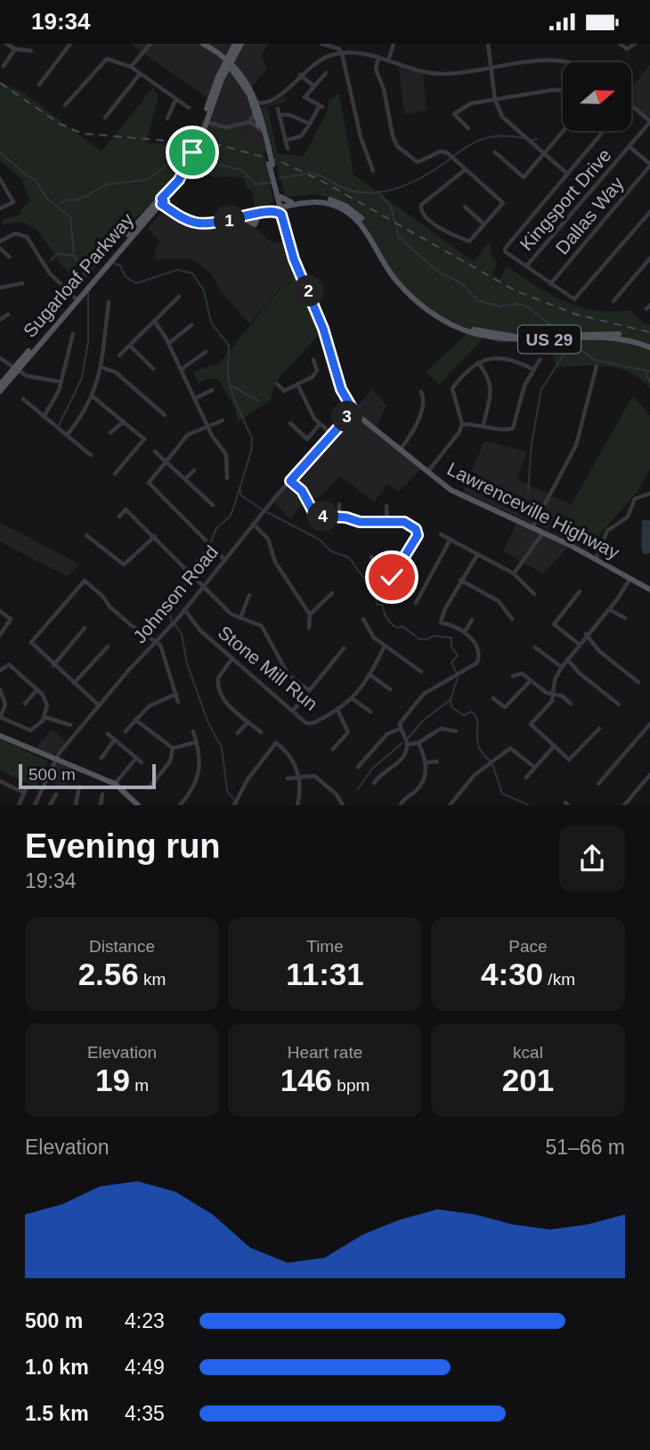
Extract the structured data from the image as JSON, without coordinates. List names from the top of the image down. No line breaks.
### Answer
{"streets":{"main road":["Sugarloaf Parkway","US 29","Lawrenceville Highway"],"street":["Kingsport Drive","Dallas Way","Johnson Road","Stone Mill Run"]},"crossings":[["Kingsport Drive","Dallas Way"],["Sugarloaf Parkway","Lawrenceville Highway"],["US 29","Lawrenceville Highway"],["Lawrenceville Highway","Johnson Road"],["Johnson Road","Stone Mill Run"]],"scale_bar":"500 m","north":"right","page":{"status":"19:34","pins":["1","2","3","4"],"scale":"500 m","heading":["Evening run","19:34"],"stats":[["Distance","2.56 km"],["Time","11:31"],["Pace","4:30 /km"],["Elevation","19 m"],["Heart rate","146 bpm"],["kcal","201"]],"chart":["Elevation","51–66 m"],"list":[{"name":"500 m","note":"4:23"},{"name":"1.0 km","note":"4:49"},{"name":"1.5 km","note":"4:35"}]}}
